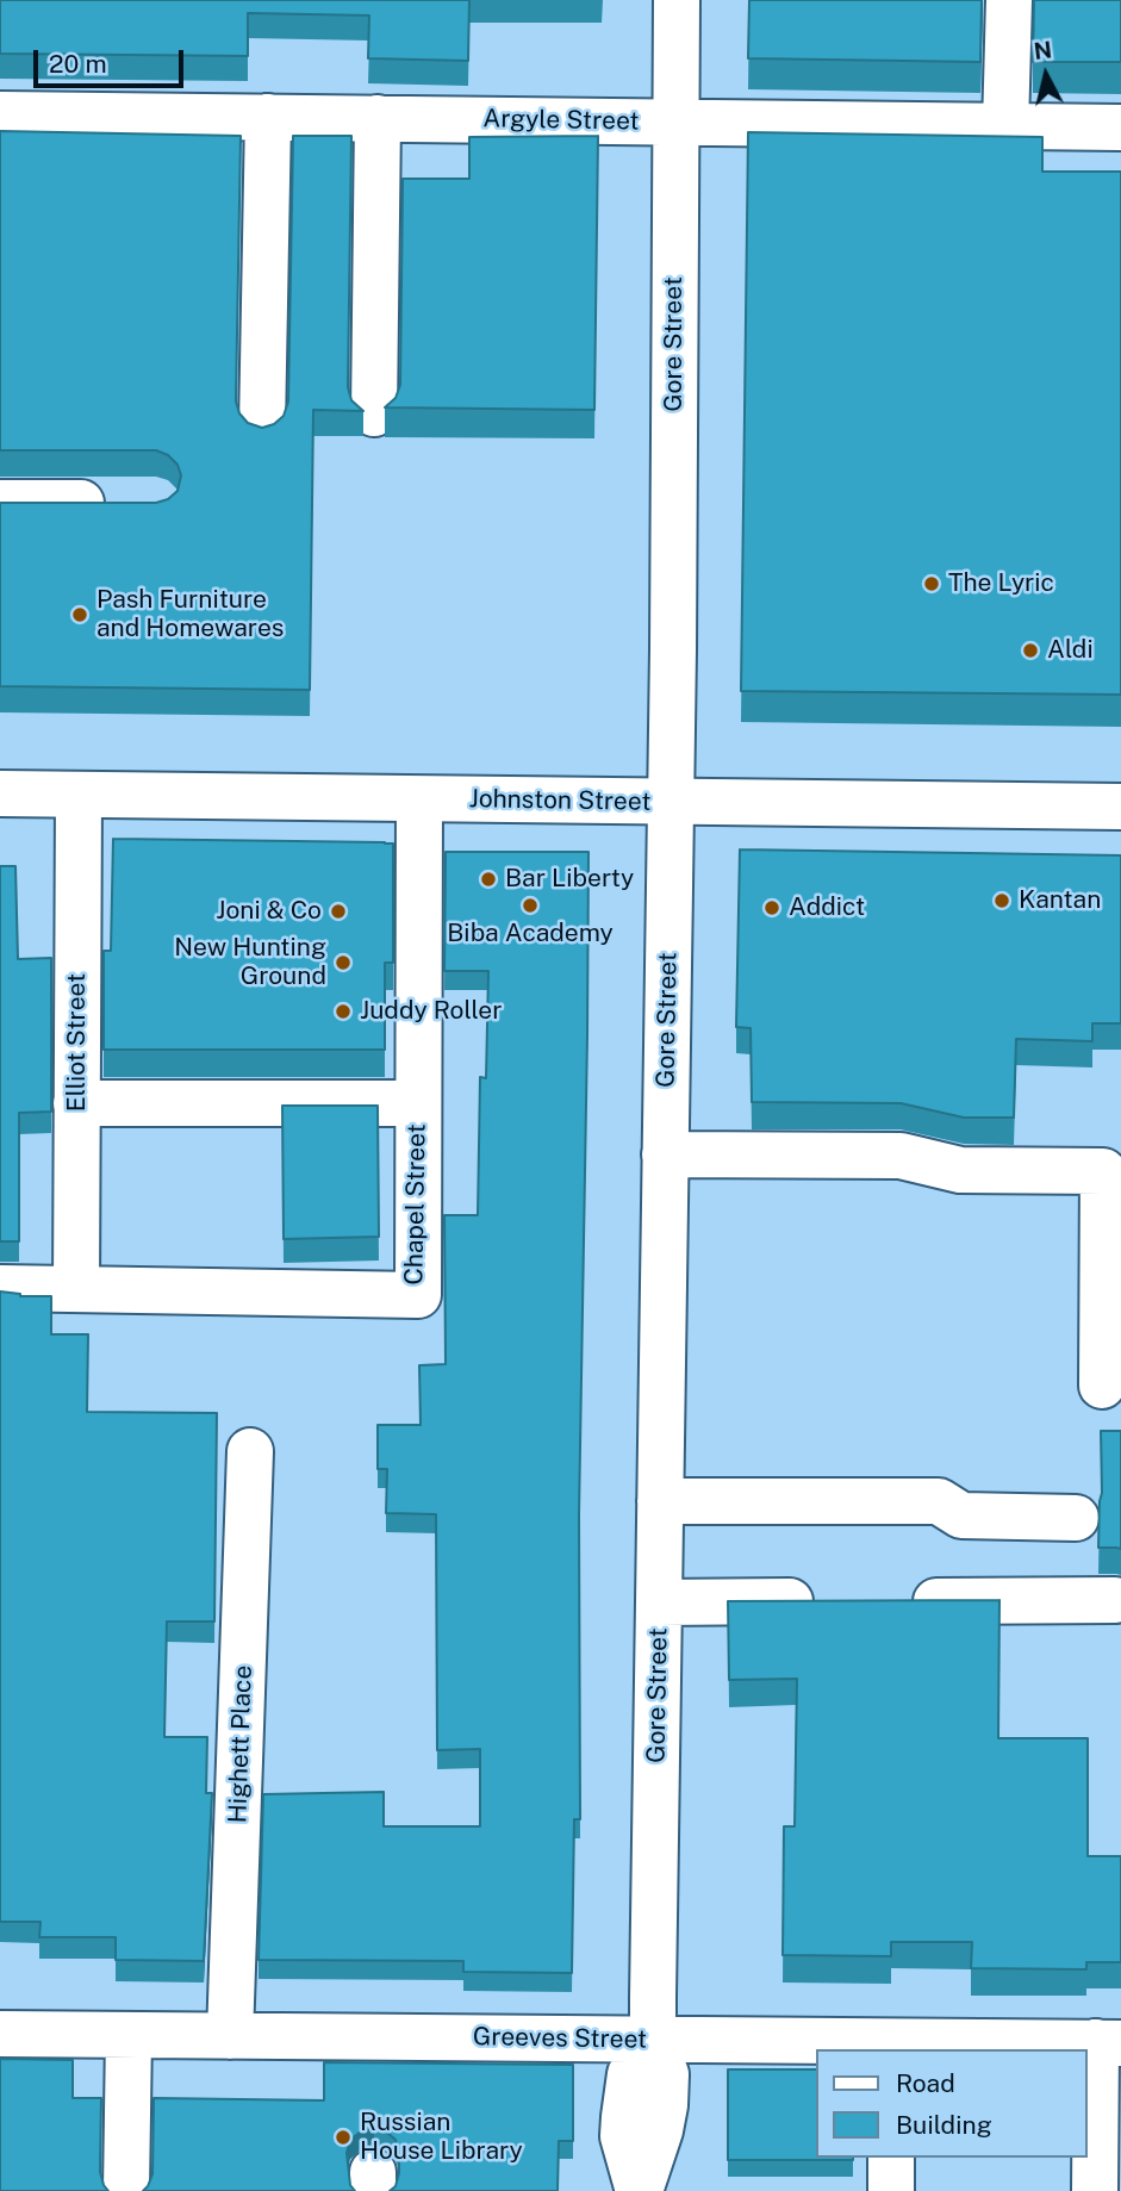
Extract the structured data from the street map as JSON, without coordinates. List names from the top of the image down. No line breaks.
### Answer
{"streets":{"street":["Argyle Street","Gore Street","Johnston Street","Elliot Street","Chapel Street","Highett Place","Greeves Street"]},"crossings":[["Argyle Street","Gore Street"],["Gore Street","Johnston Street"],["Gore Street","Greeves Street"],["Johnston Street","Elliot Street"],["Johnston Street","Chapel Street"],["Elliot Street","Chapel Street"],["Highett Place","Greeves Street"]],"places":["The Lyric","Pash Furniture and Homewares","Aldi","Bar Liberty","Kantan","Biba Academy","Addict","Joni & Co","New Hunting Ground","Juddy Roller","Russian House Library"],"legend":["Road","Building"],"scale_bar":"20 m","north":"top"}
